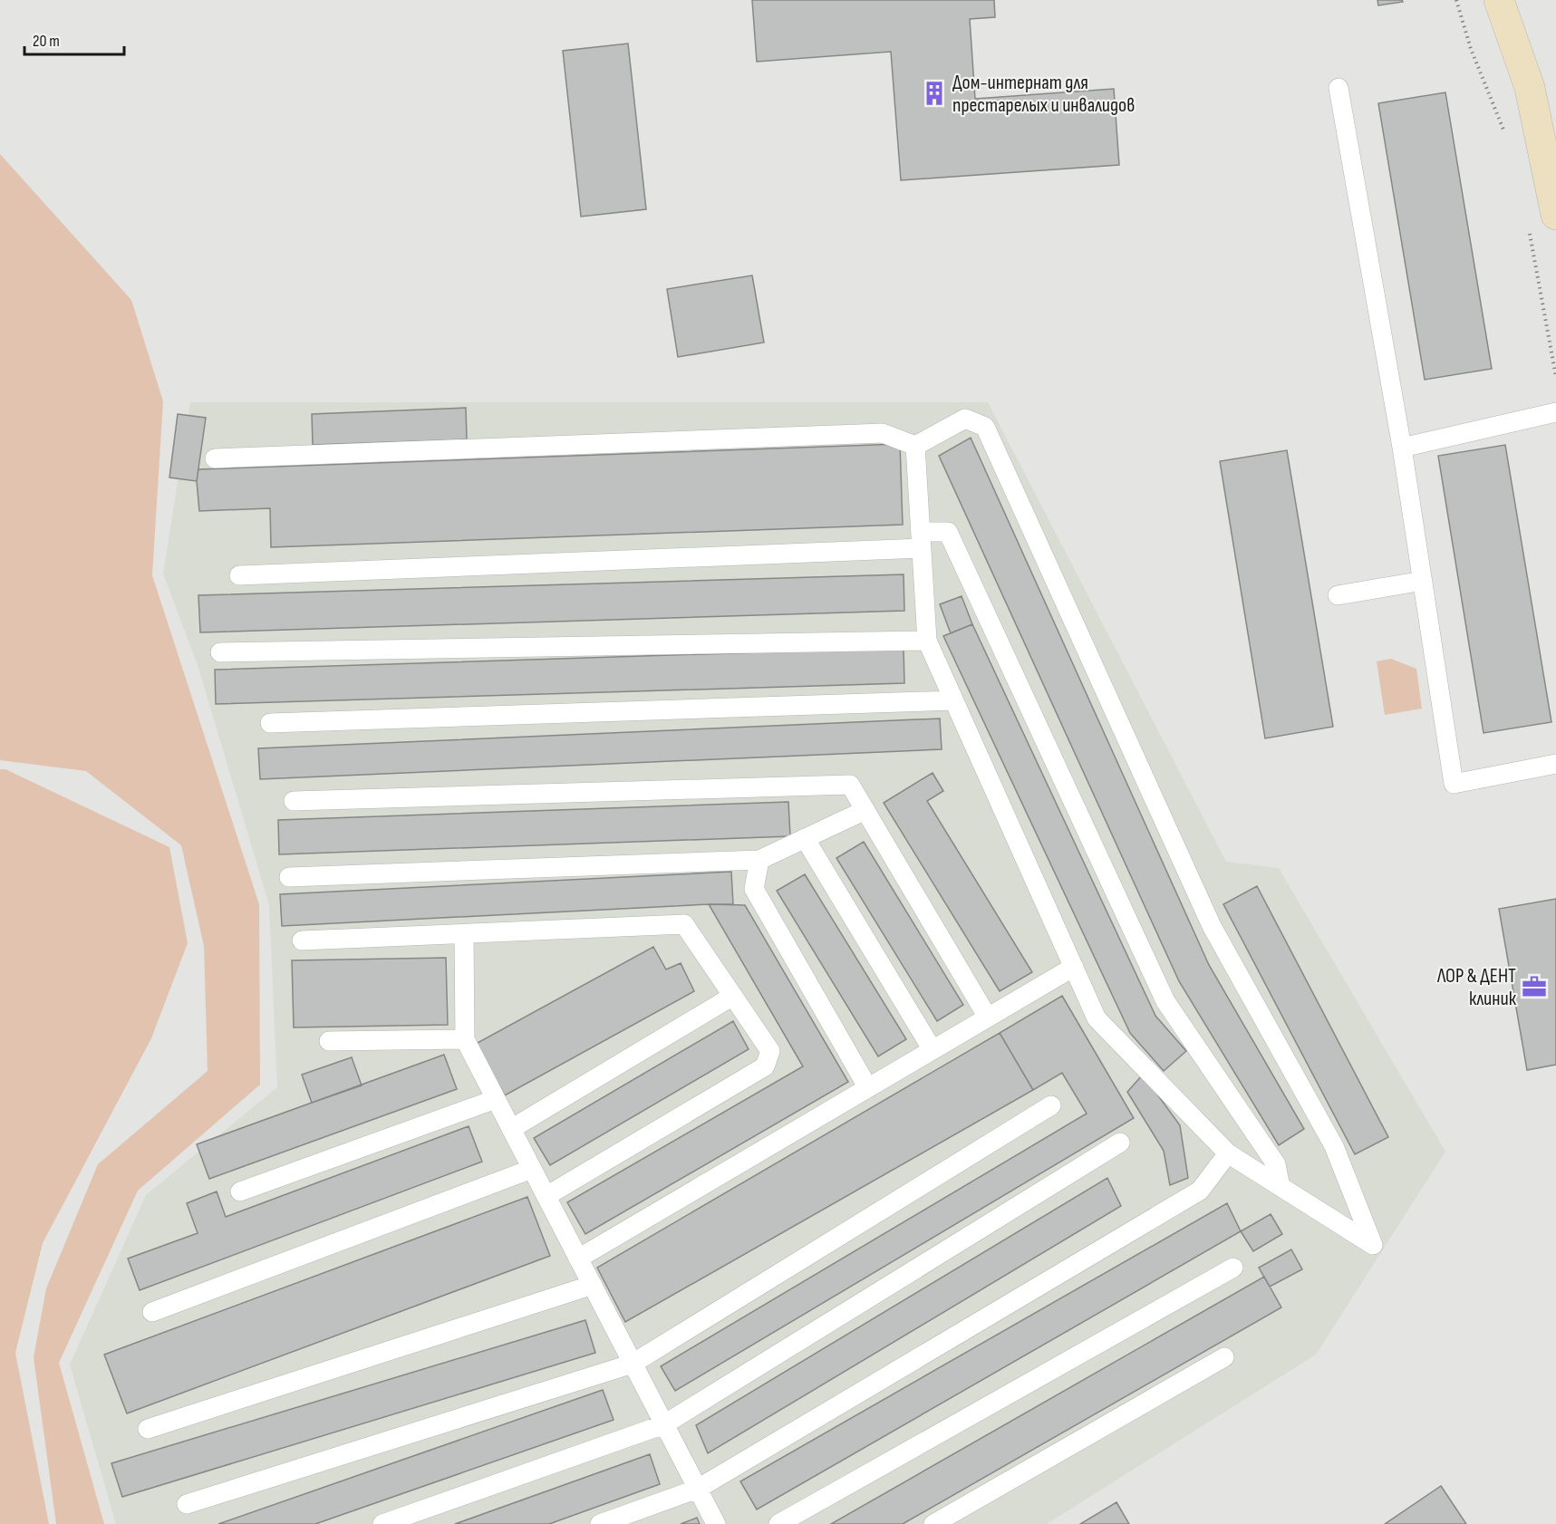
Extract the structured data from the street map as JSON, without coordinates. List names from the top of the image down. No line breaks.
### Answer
{"places":{"building":["Дом-интернат для престарелых и инвалидов"],"office":["ЛОР & ДЕНТ клиник"]},"scale_bar":"20 m"}
